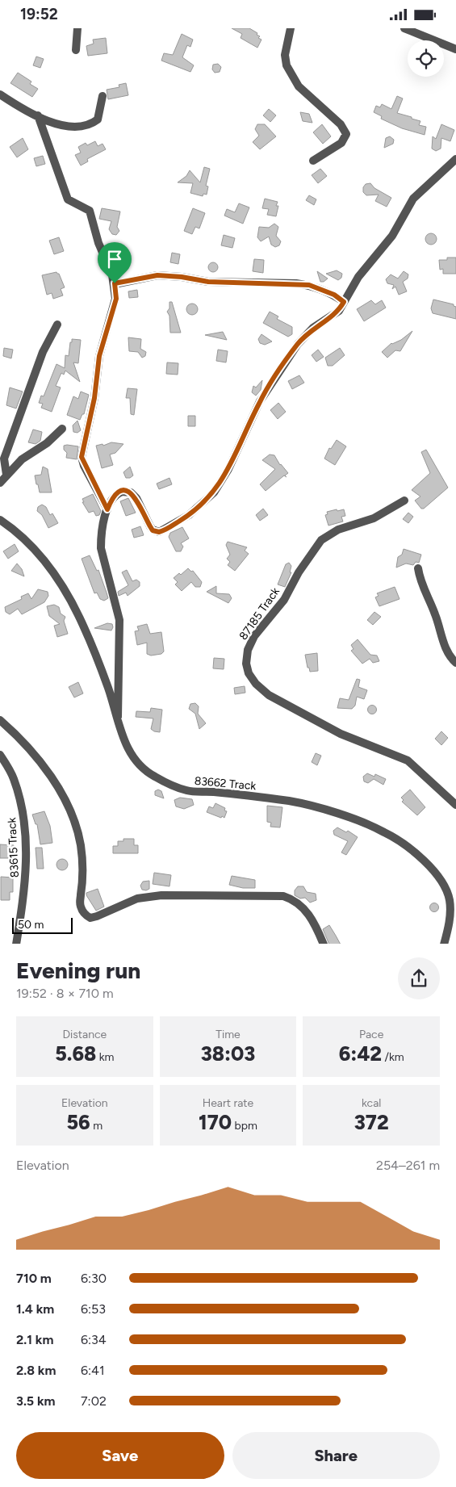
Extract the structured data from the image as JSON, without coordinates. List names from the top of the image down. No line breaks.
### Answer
{"streets":{"street":["87185 Track","83662 Track","83615 Track"]},"scale_bar":"50 m","page":{"status":"19:52","scale":"50 m","heading":["Evening run","19:52 · 8 × 710 m"],"stats":[["Distance","5.68 km"],["Time","38:03"],["Pace","6:42 /km"],["Elevation","56 m"],["Heart rate","170 bpm"],["kcal","372"]],"chart":["Elevation","254–261 m"],"list":[{"name":"710 m","note":"6:30"},{"name":"1.4 km","note":"6:53"},{"name":"2.1 km","note":"6:34"},{"name":"2.8 km","note":"6:41"},{"name":"3.5 km","note":"7:02"}],"buttons":["Save","Share"]}}
